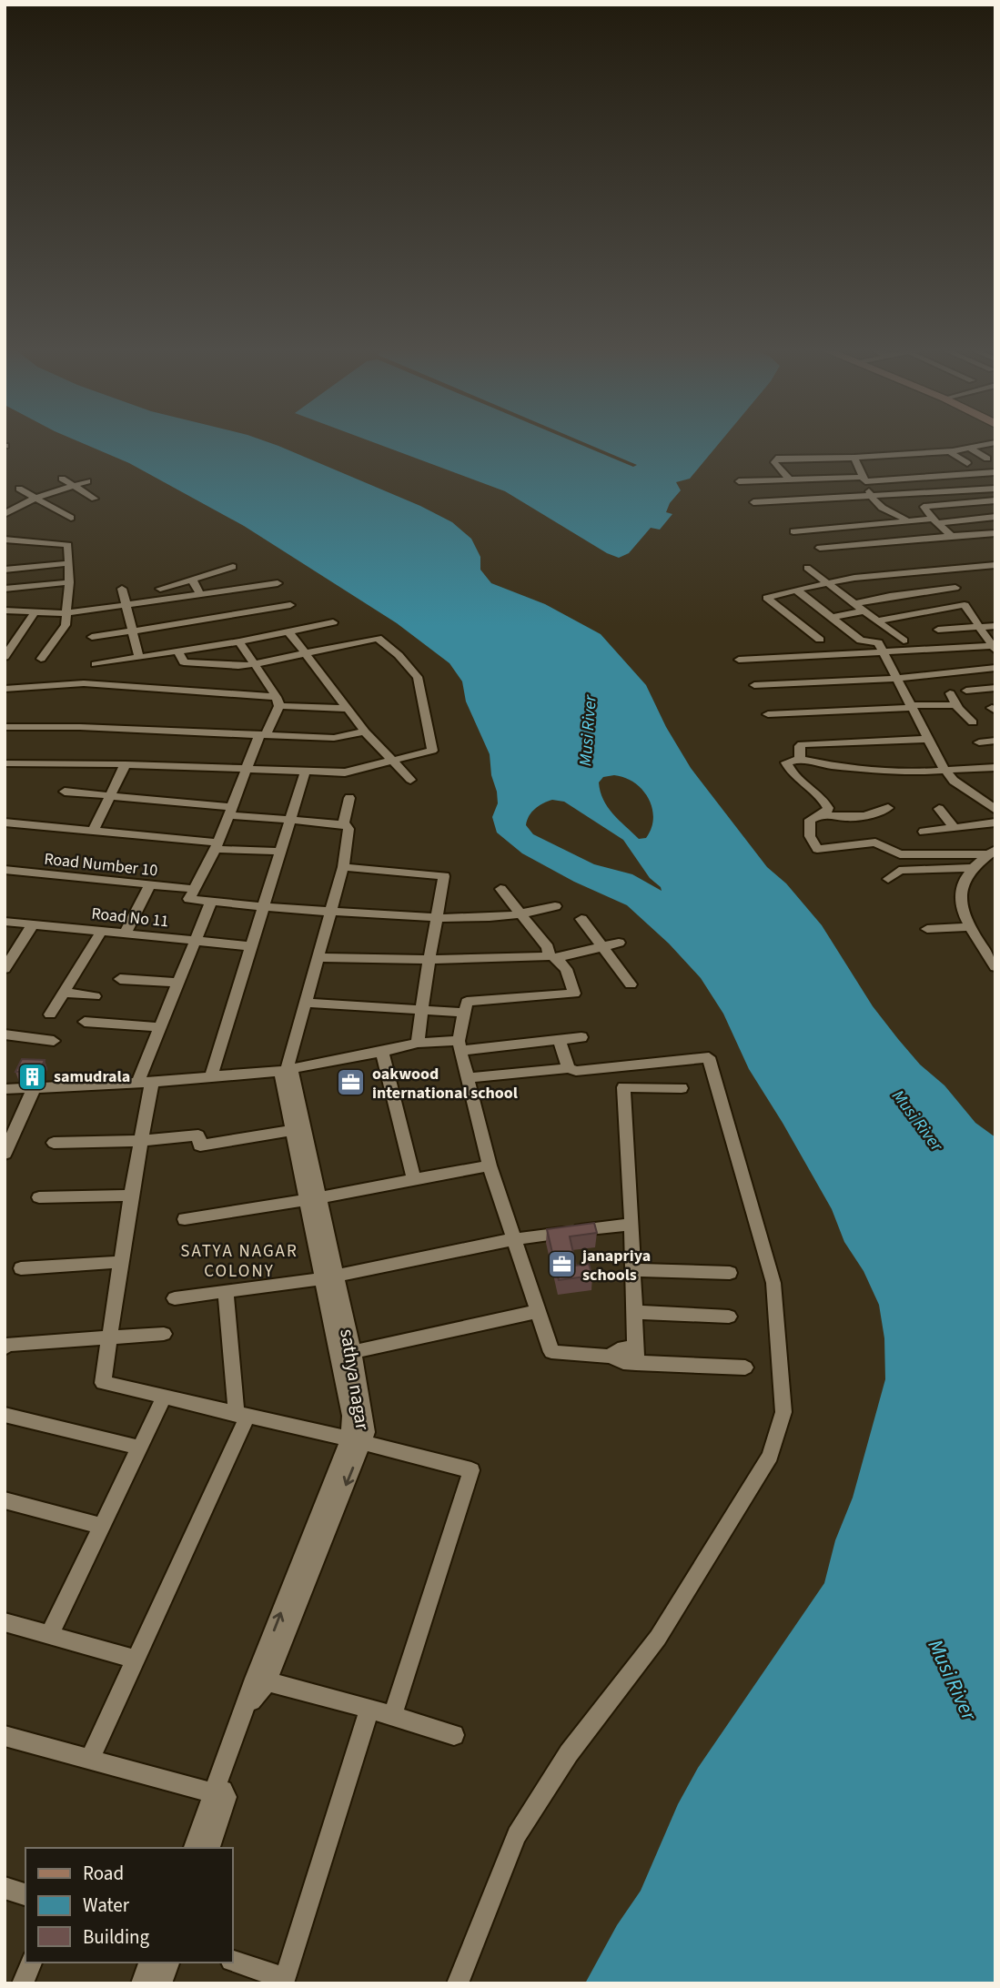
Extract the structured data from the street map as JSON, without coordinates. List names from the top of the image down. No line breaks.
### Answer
{"streets":{"street":["Road Number 10","Road No 11","sathya nagar"]},"districts":["SATYA NAGAR COLONY"],"water":["Musi River"],"places":{"building":["samudrala"],"office":["oakwood international school","janapriya schools"]},"legend":["Road","Water","Building"]}
